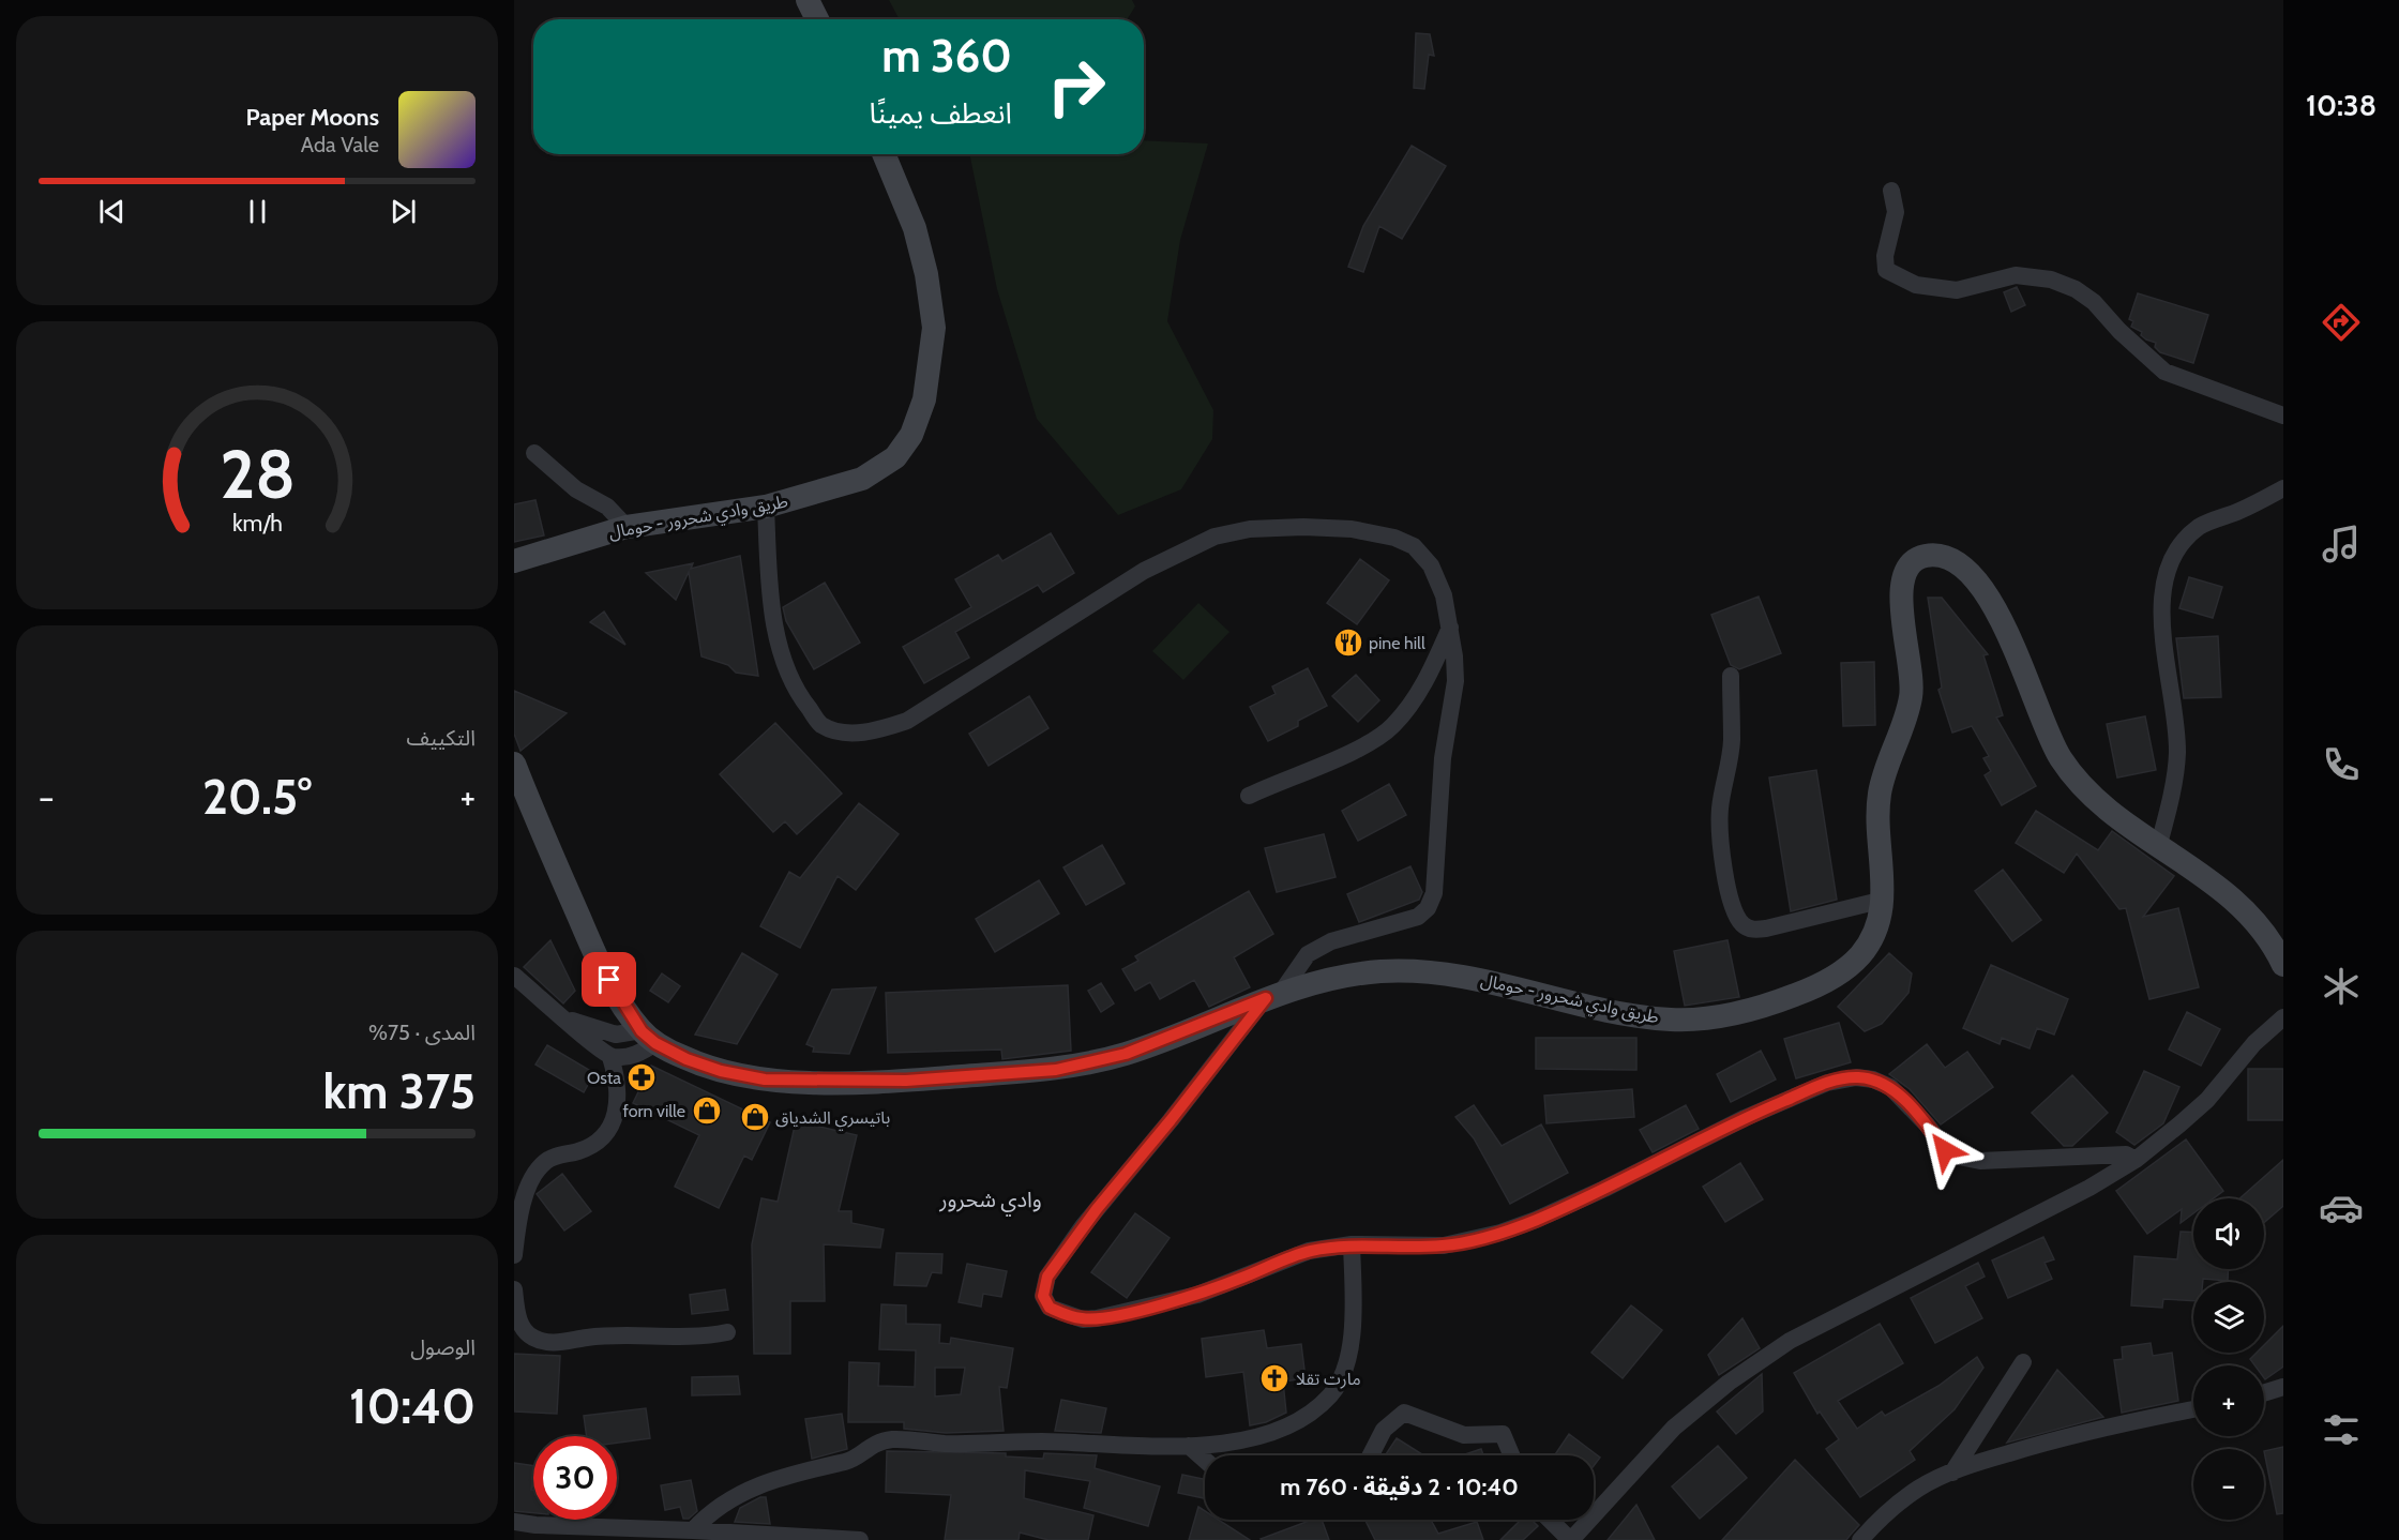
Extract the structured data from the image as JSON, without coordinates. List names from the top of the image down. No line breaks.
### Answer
{"streets":{"main road":["طريق وادي شحرور - حومال"]},"districts":["وادي شحرور"],"places":{"restaurant":["pine hill"],"pharmacy":["Osta"],"shop":["forn ville","باتيسري الشدياق"],"church":["مارت تقلا"]},"page":{"tabs":"10:38","turn":["360 m","انعطف يمينًا"],"song":["Paper Moons","Ada Vale"],"tile":["التكييف",["المدى · 75%","375 km"],["الوصول","10:40"]],"heat":["−","20.5°","+"],"map_buttons":["+","−"],"limit":"30","trip":"10:40 · 2 دقيقة · 760 m","gauge":["28","km/h"]}}
